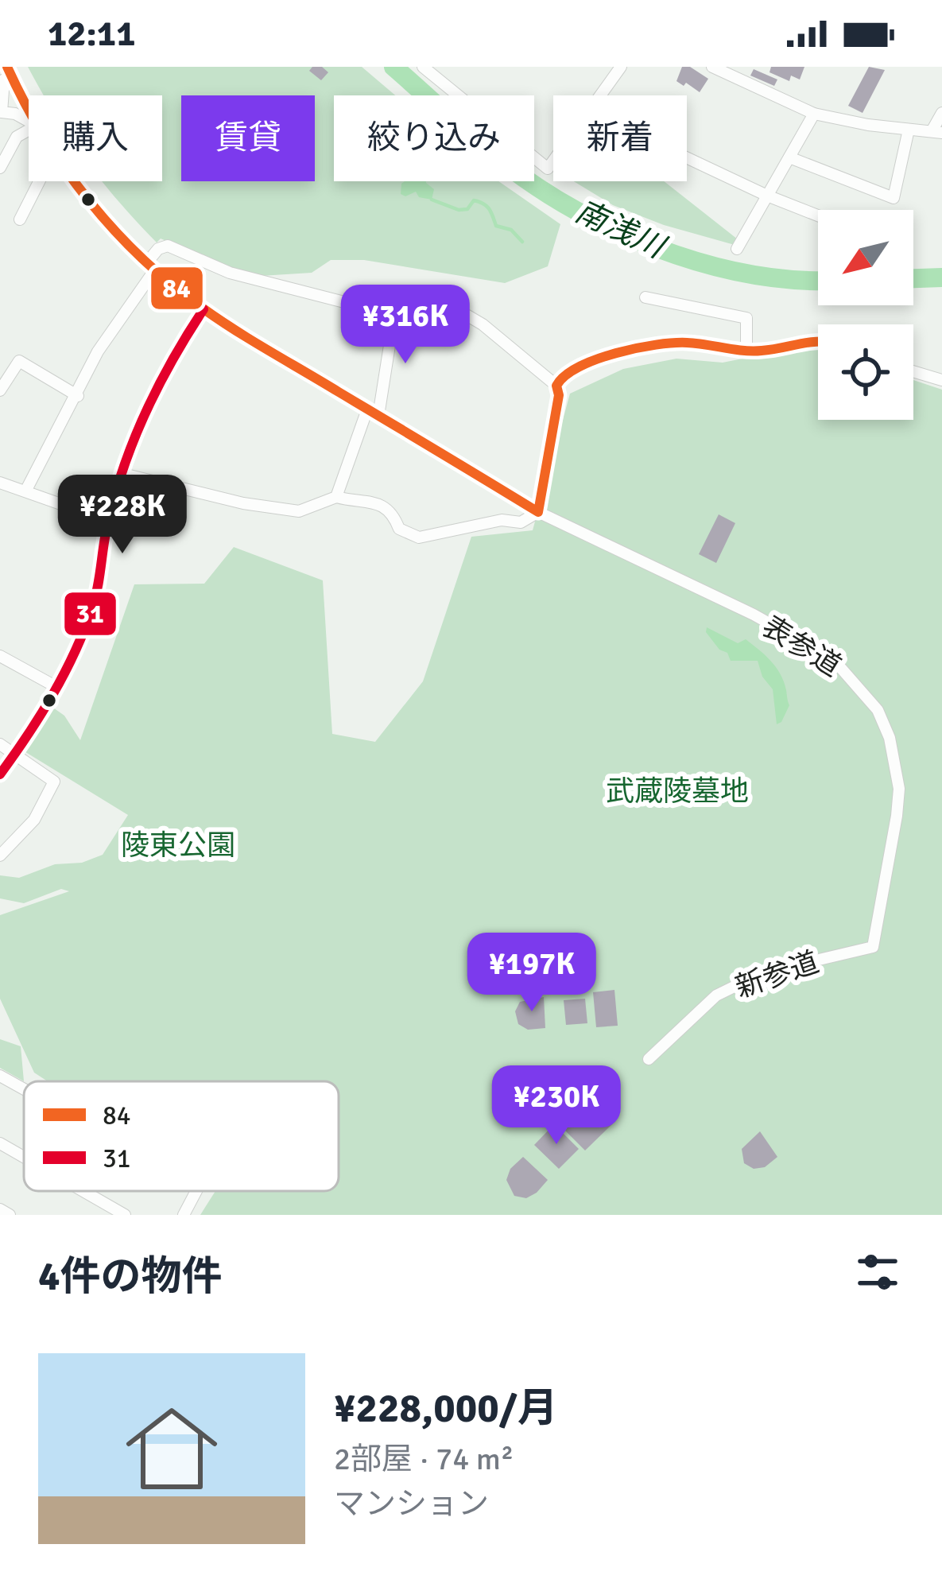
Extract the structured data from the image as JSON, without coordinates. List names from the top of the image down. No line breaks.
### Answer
{"streets":{"street":["表参道","新参道"]},"crossings":[["表参道","新参道"]],"water":["南浅川"],"parks":["武蔵陵墓地","陵東公園"],"lines":["transit line 84","transit line 31"],"legend":["84","31"],"north":"bottom left","page":{"status":"12:11","chip":["購入","賃貸","絞り込み","新着"],"price":["¥316K","¥228K","¥197K","¥230K"],"heading":"4件の物件","list":[{"name":"¥228,000/月","note":"2部屋 · 74 m² · マンション"}]}}
